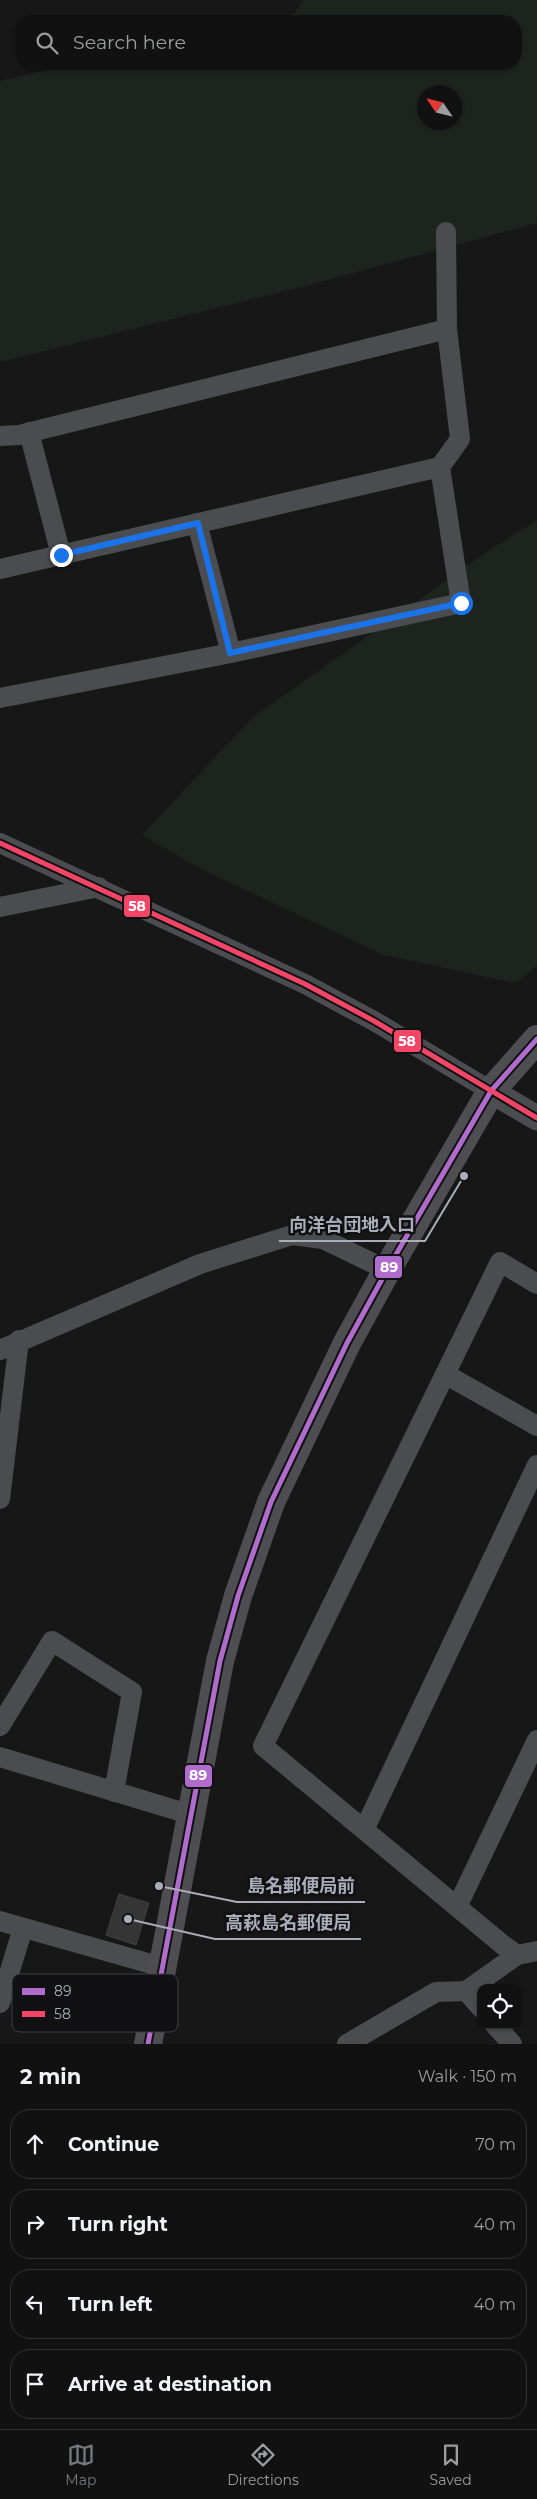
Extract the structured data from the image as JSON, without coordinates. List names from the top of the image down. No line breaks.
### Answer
{"places":["向洋台団地入口","島名郵便局前","高萩島名郵便局"],"lines":["transit line 58","transit line 89"],"legend":["89","58"],"north":"top left","page":{"search":"Search here","heading":["2 min","Walk · 150 m"],"list":[["Continue","70 m"],["Turn right","40 m"],["Turn left","40 m"],"Arrive at destination"],"nav":["Map","Directions","Saved"]}}
